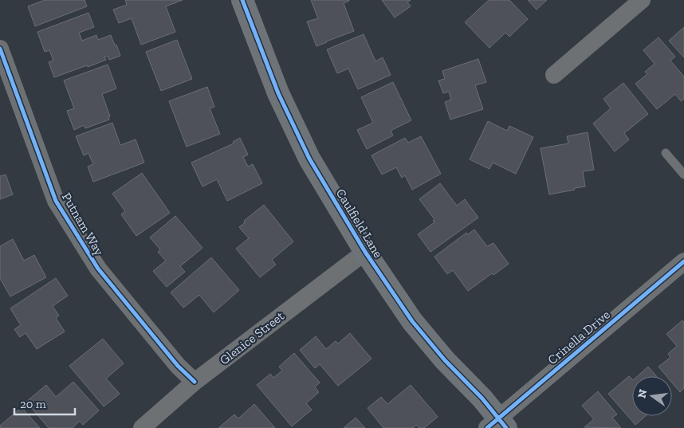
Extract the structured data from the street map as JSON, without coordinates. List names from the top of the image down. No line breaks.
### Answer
{"streets":{"main road":["Caulfield Lane"],"street":["Putnam Way","Crinella Drive","Glenice Street"]},"crossings":[["Caulfield Lane","Crinella Drive"],["Caulfield Lane","Glenice Street"],["Putnam Way","Glenice Street"]],"scale_bar":"20 m","north":"left"}
